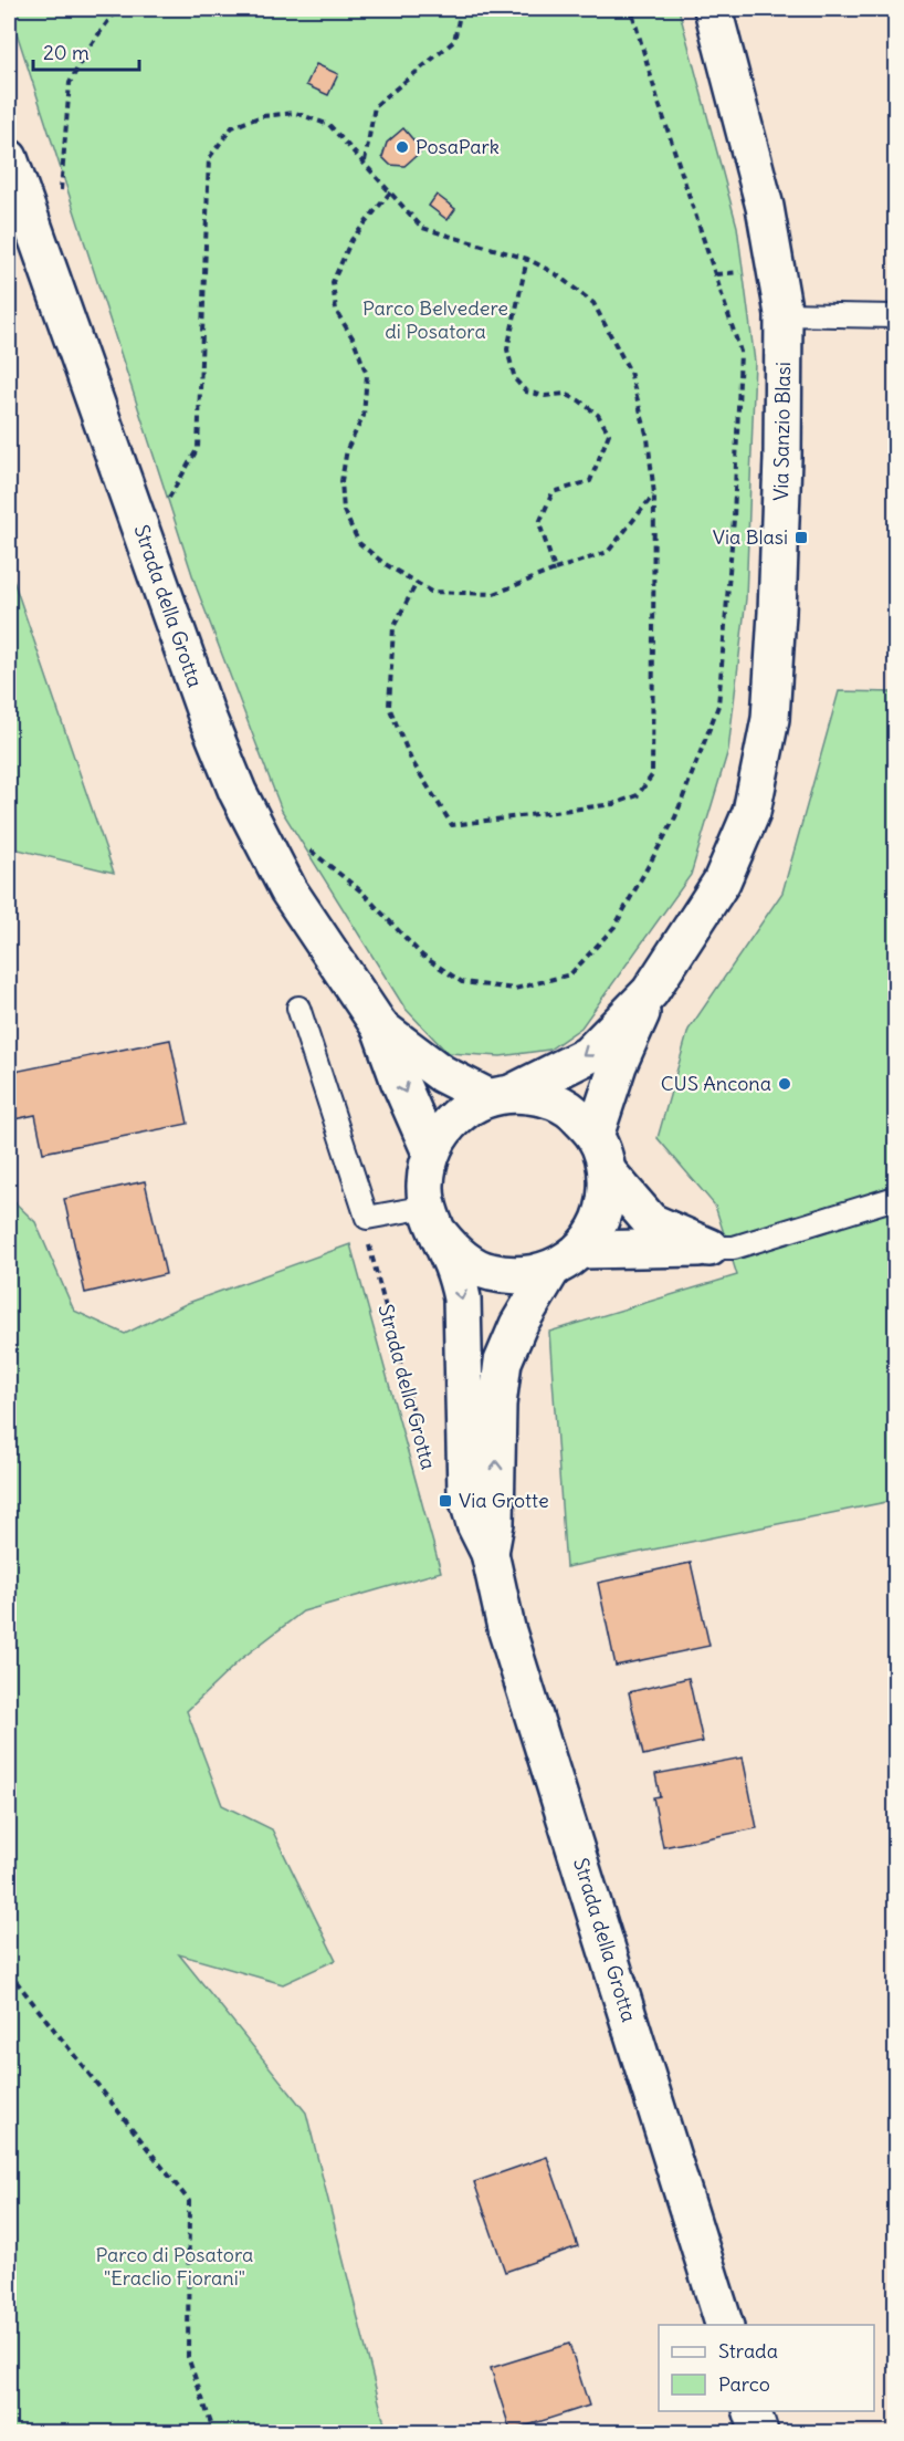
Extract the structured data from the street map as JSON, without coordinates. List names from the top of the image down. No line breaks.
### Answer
{"streets":{"street":["Via Sanzio Blasi","Strada della Grotta"]},"crossings":[["Via Sanzio Blasi","Strada della Grotta"]],"parks":["Parco Belvedere di Posatora","Parco di Posatora \"Eraclio Fiorani\""],"places":{"other":["PosaPark","CUS Ancona"],"transit":["Via Blasi","Via Grotte"]},"legend":["Strada","Parco"],"scale_bar":"20 m"}
